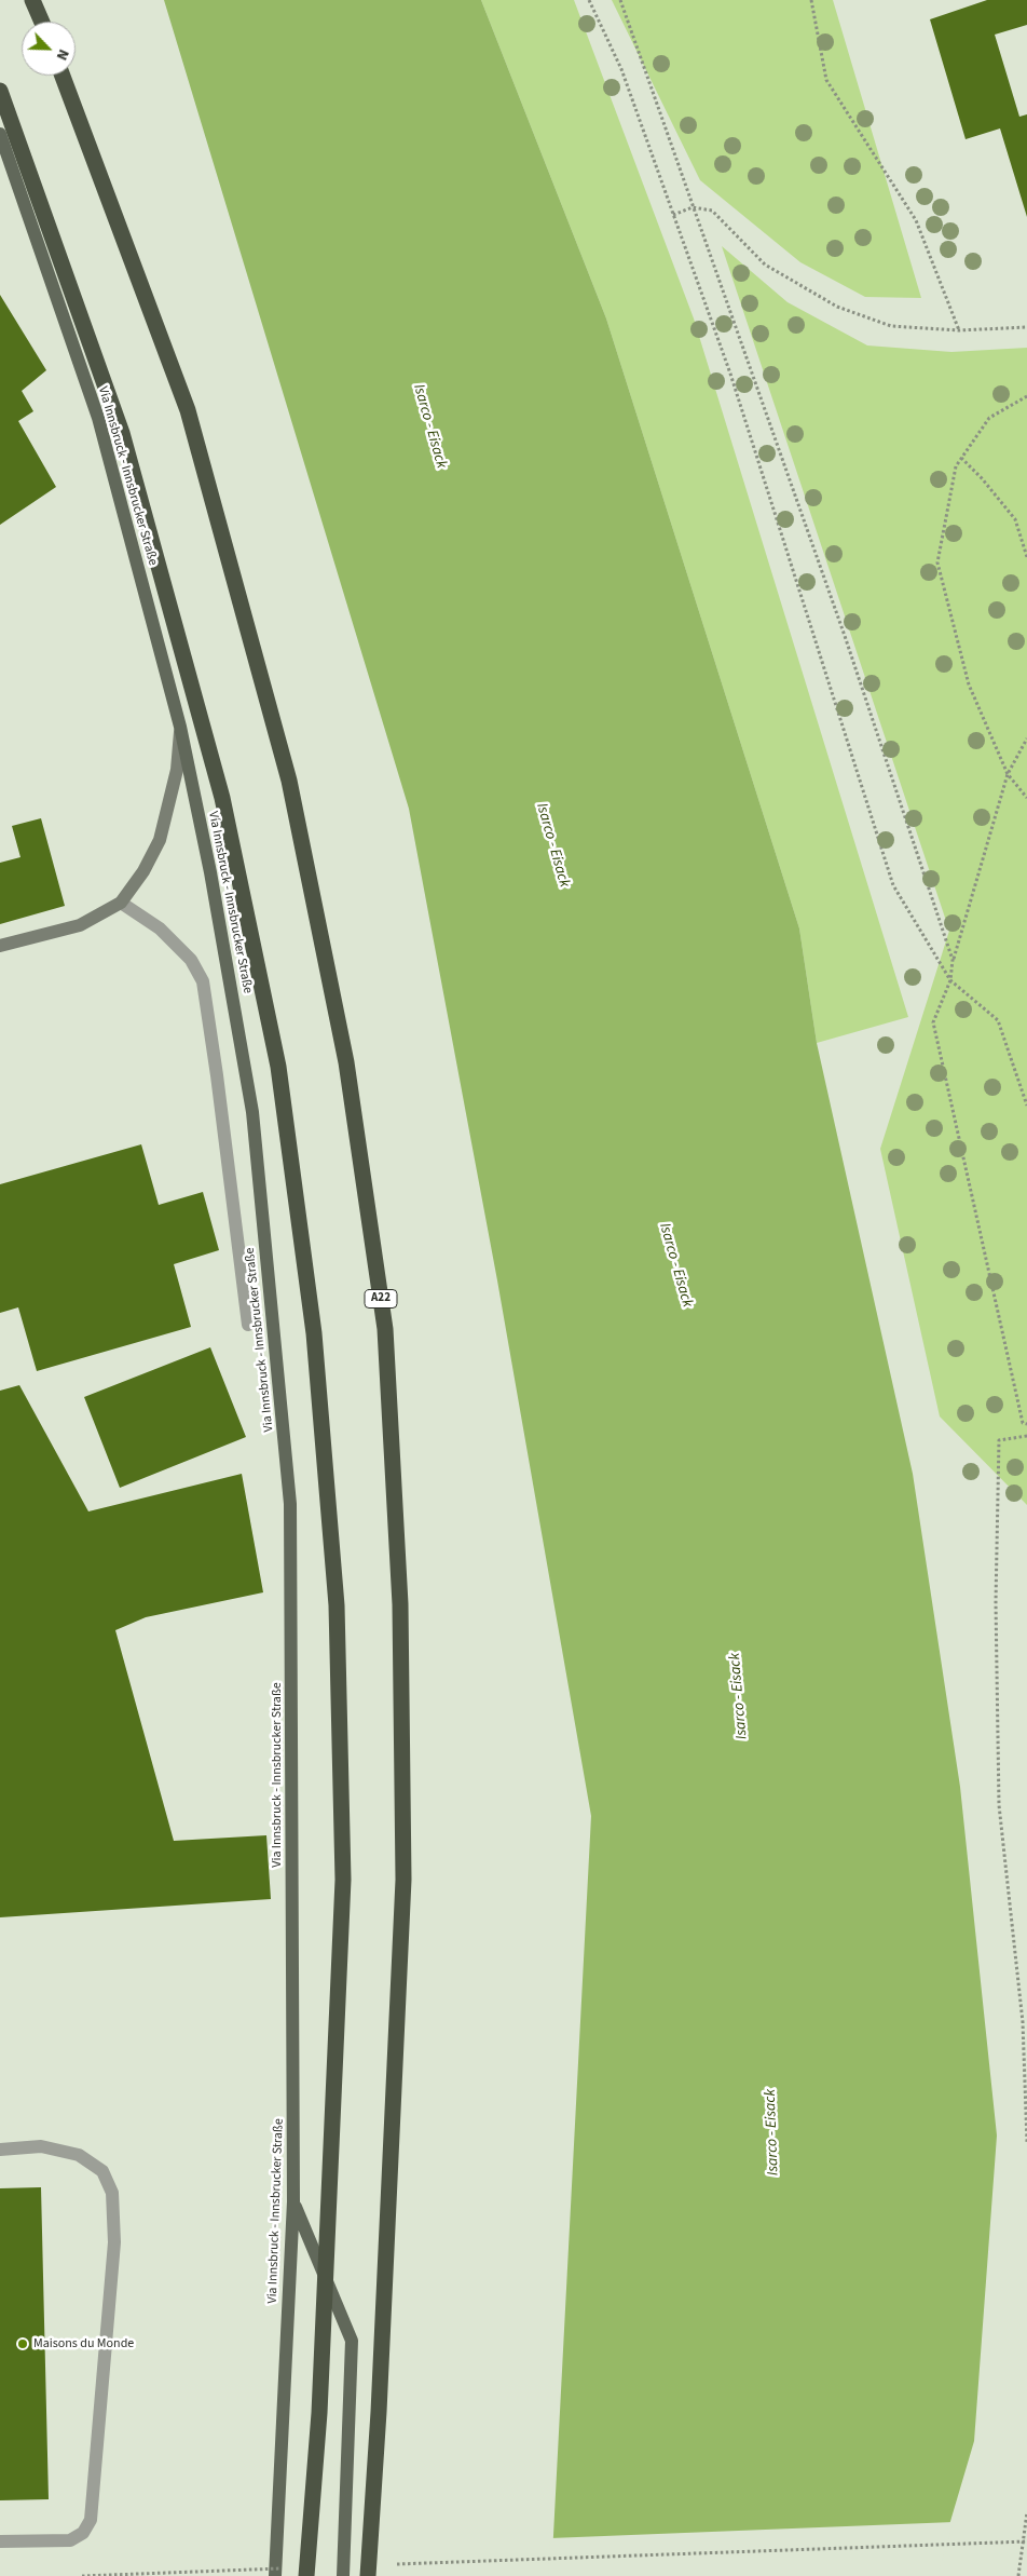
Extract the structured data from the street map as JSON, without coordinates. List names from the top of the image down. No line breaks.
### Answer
{"streets":{"highway":["A22"],"main road":["Via Innsbruck - Innsbrucker Straße"]},"water":["Isarco - Eisack"],"places":["Maisons du Monde"],"north":"bottom right"}
